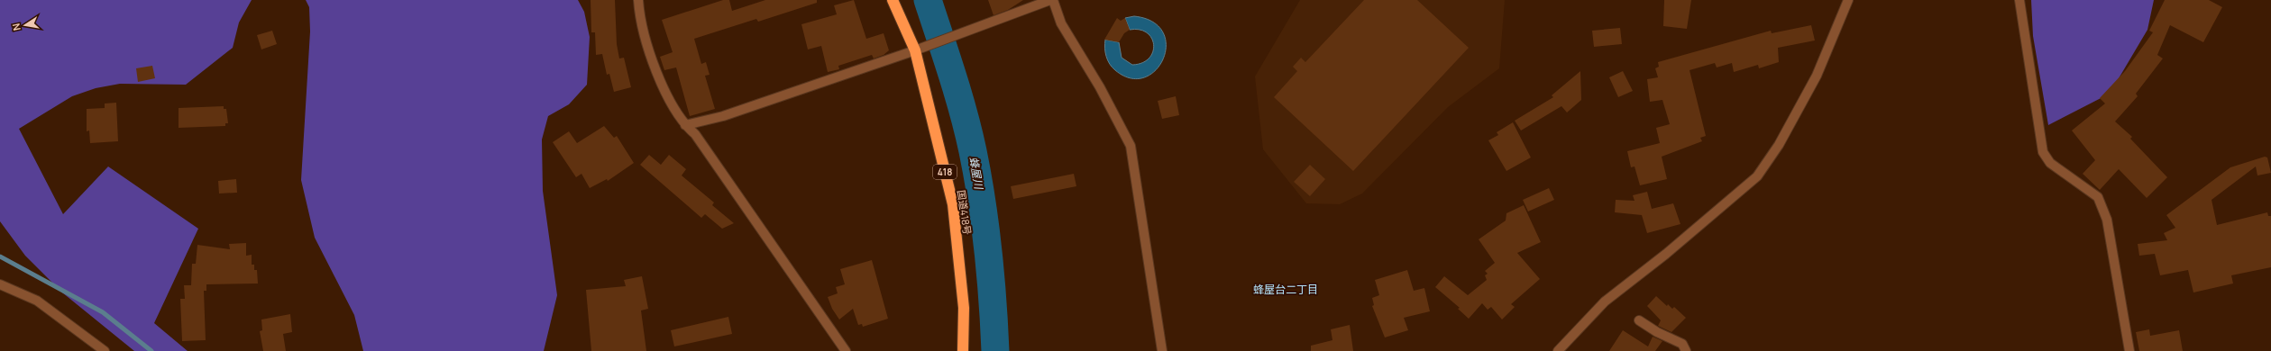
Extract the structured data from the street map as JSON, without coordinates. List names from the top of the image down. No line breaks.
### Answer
{"streets":{"highway":["418","国道418号"]},"districts":["蜂屋台二丁目"],"water":["蜂屋川"],"north":"left"}
